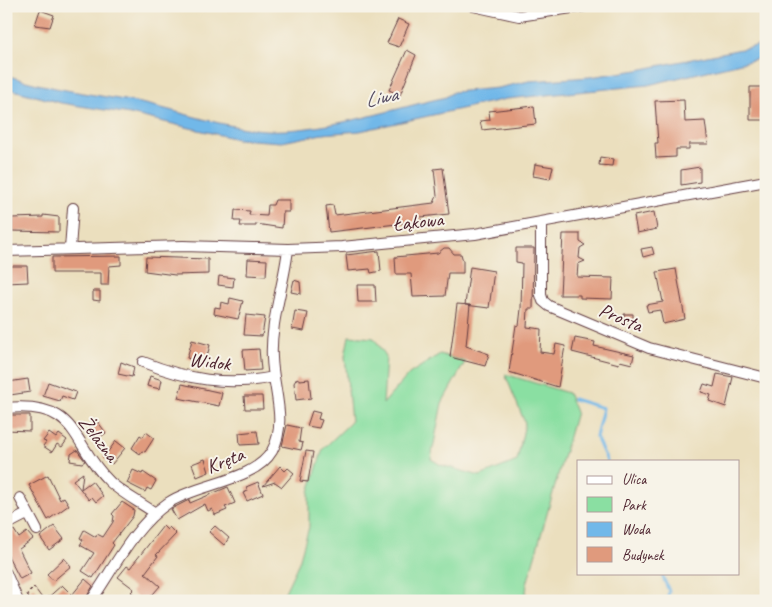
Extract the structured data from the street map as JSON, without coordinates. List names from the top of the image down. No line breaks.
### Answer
{"streets":{"street":["Łąkowa","Prosta","Widok","Żelazna","Kręta"]},"crossings":[["Łąkowa","Prosta"],["Łąkowa","Kręta"],["Widok","Kręta"],["Żelazna","Kręta"]],"water":["Liwa"],"legend":["Ulica","Park","Woda","Budynek"]}
